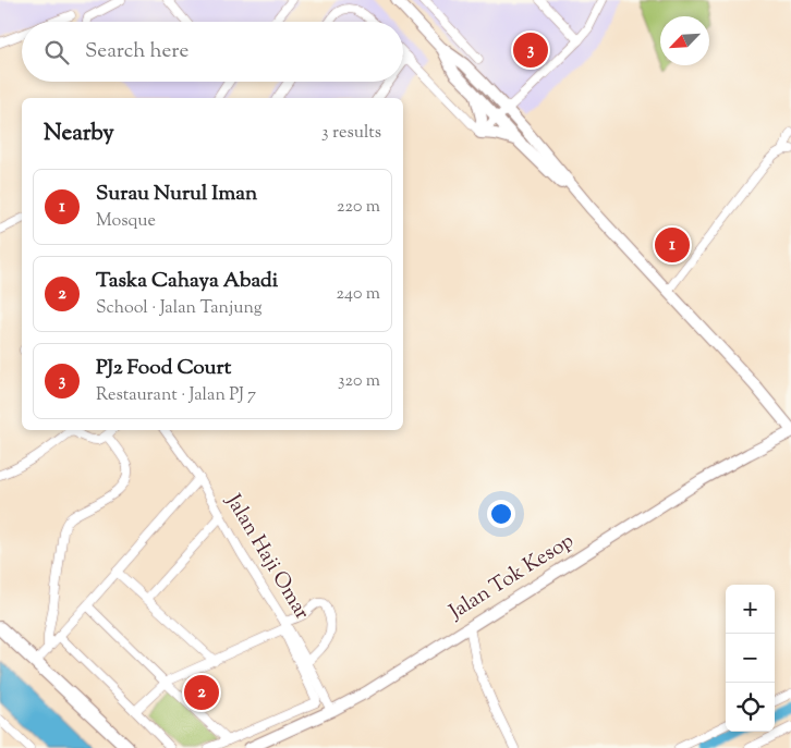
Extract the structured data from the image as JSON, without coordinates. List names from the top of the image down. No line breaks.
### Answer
{"streets":{"street":["Jalan Haji Omar","Jalan Tok Kesop"]},"crossings":[["Jalan Haji Omar","Jalan Tok Kesop"]],"north":"bottom left","page":{"search":"Search here","pins":["3","1","2"],"heading":["Nearby","3 results"],"list":[{"mark":"1","name":"Surau Nurul Iman","note":"Mosque","value":"220 m"},{"mark":"2","name":"Taska Cahaya Abadi","note":"School · Jalan Tanjung","value":"240 m"},{"mark":"3","name":"PJ2 Food Court","note":"Restaurant · Jalan PJ 7","value":"320 m"}],"map_buttons":["+","−"]}}
